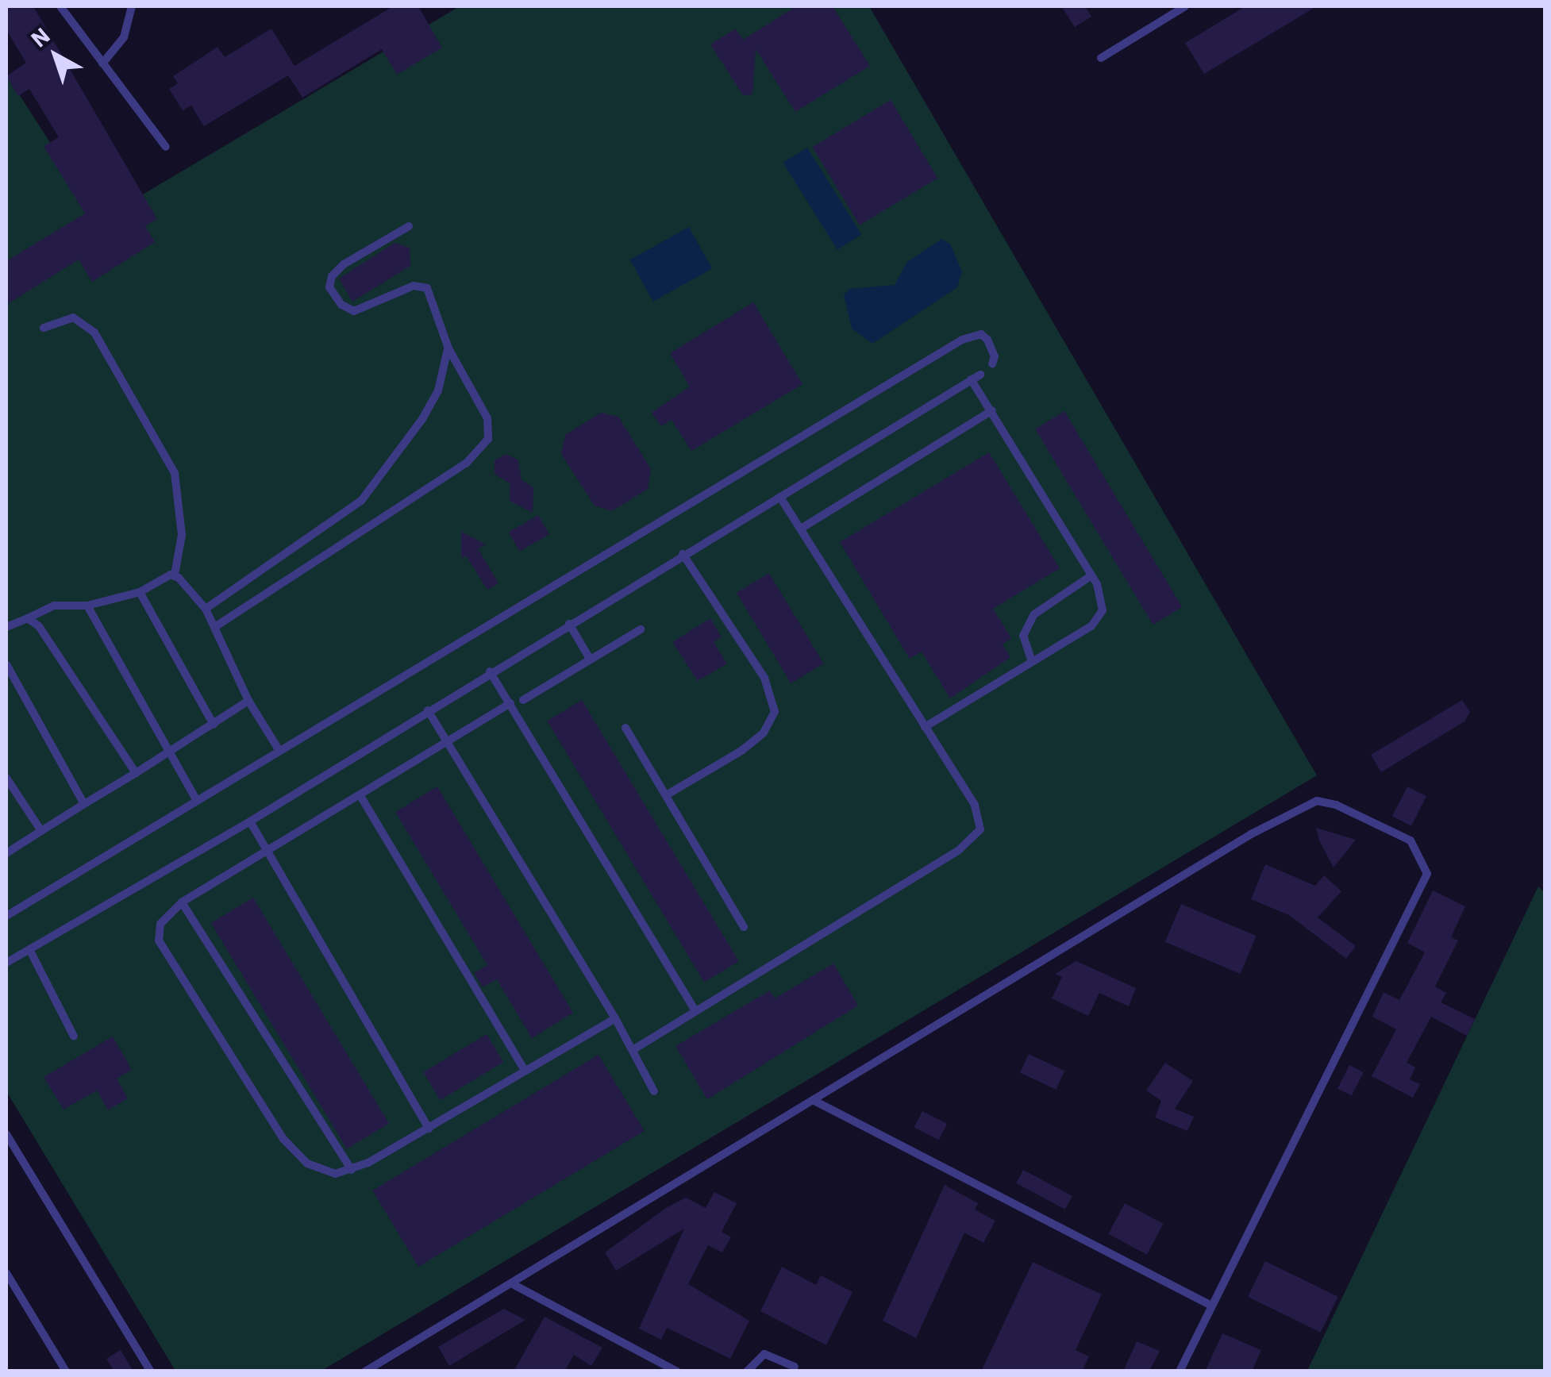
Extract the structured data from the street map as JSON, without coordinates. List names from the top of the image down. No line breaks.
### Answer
{"north":"top left"}
